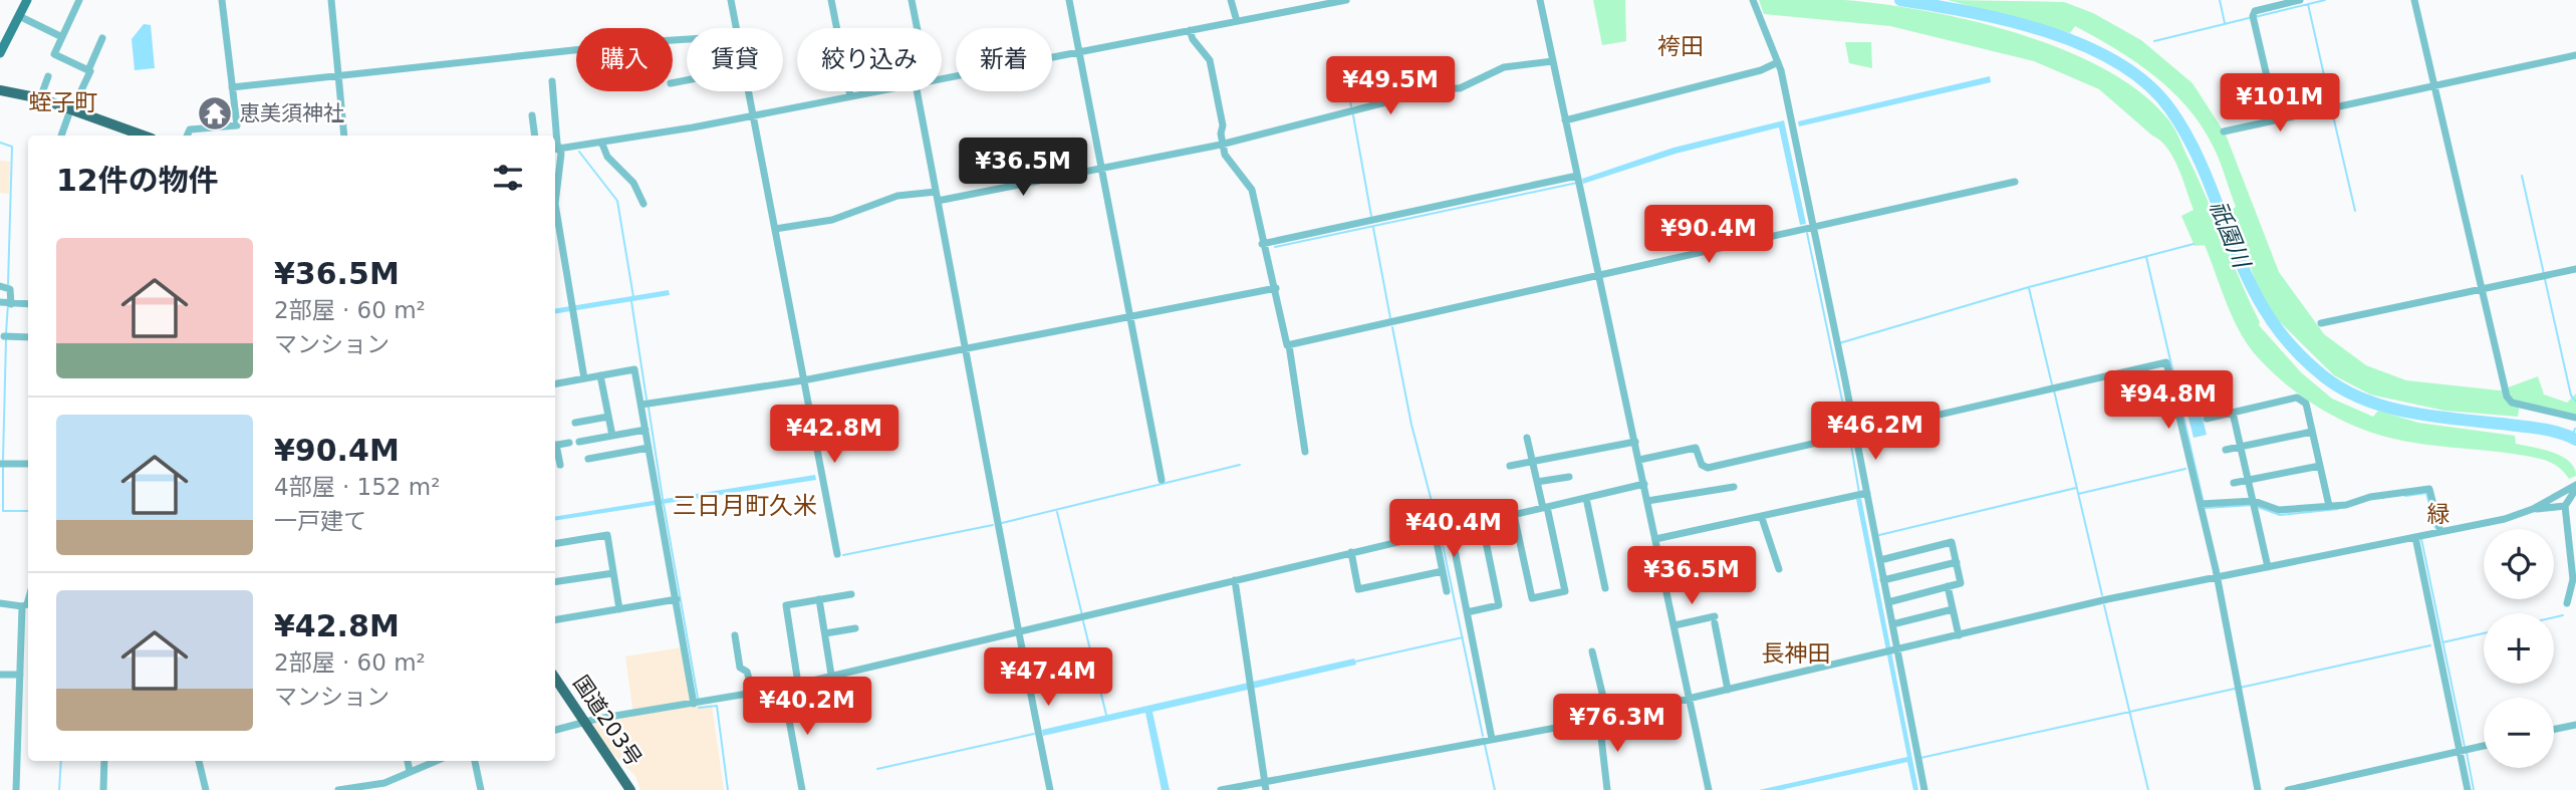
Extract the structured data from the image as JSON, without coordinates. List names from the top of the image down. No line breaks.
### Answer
{"streets":{"highway":["国道203号"]},"districts":["袴田","蛭子町","三日月町久米","緑","長神田"],"water":["祇園川"],"places":{"temple":["恵美須神社"]},"page":{"chip":["購入","賃貸","絞り込み","新着"],"price":["¥49.5M","¥101M","¥36.5M","¥90.4M","¥94.8M","¥46.2M","¥42.8M","¥40.4M","¥36.5M","¥47.4M","¥40.2M","¥76.3M"],"heading":"12件の物件","list":[{"name":"¥36.5M","note":"2部屋 · 60 m² · マンション"},{"name":"¥90.4M","note":"4部屋 · 152 m² · 一戸建て"},{"name":"¥42.8M","note":"2部屋 · 60 m² · マンション"}],"map_buttons":["+","−"]}}
